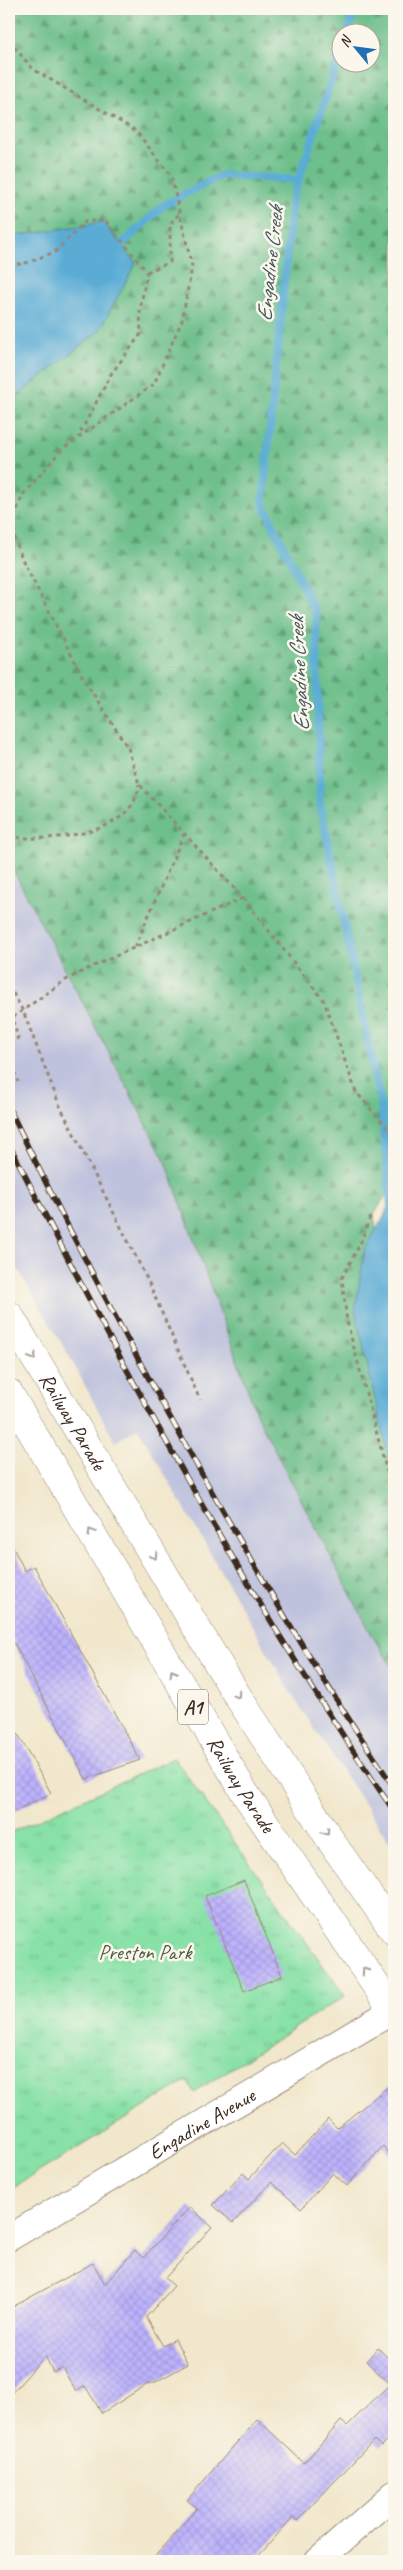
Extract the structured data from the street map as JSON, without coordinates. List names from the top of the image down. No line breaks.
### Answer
{"streets":{"highway":["Railway Parade","A1"],"street":["Engadine Avenue"]},"crossings":[["Railway Parade","Engadine Avenue"]],"water":["Engadine Creek"],"parks":["Preston Park"],"north":"top left"}
